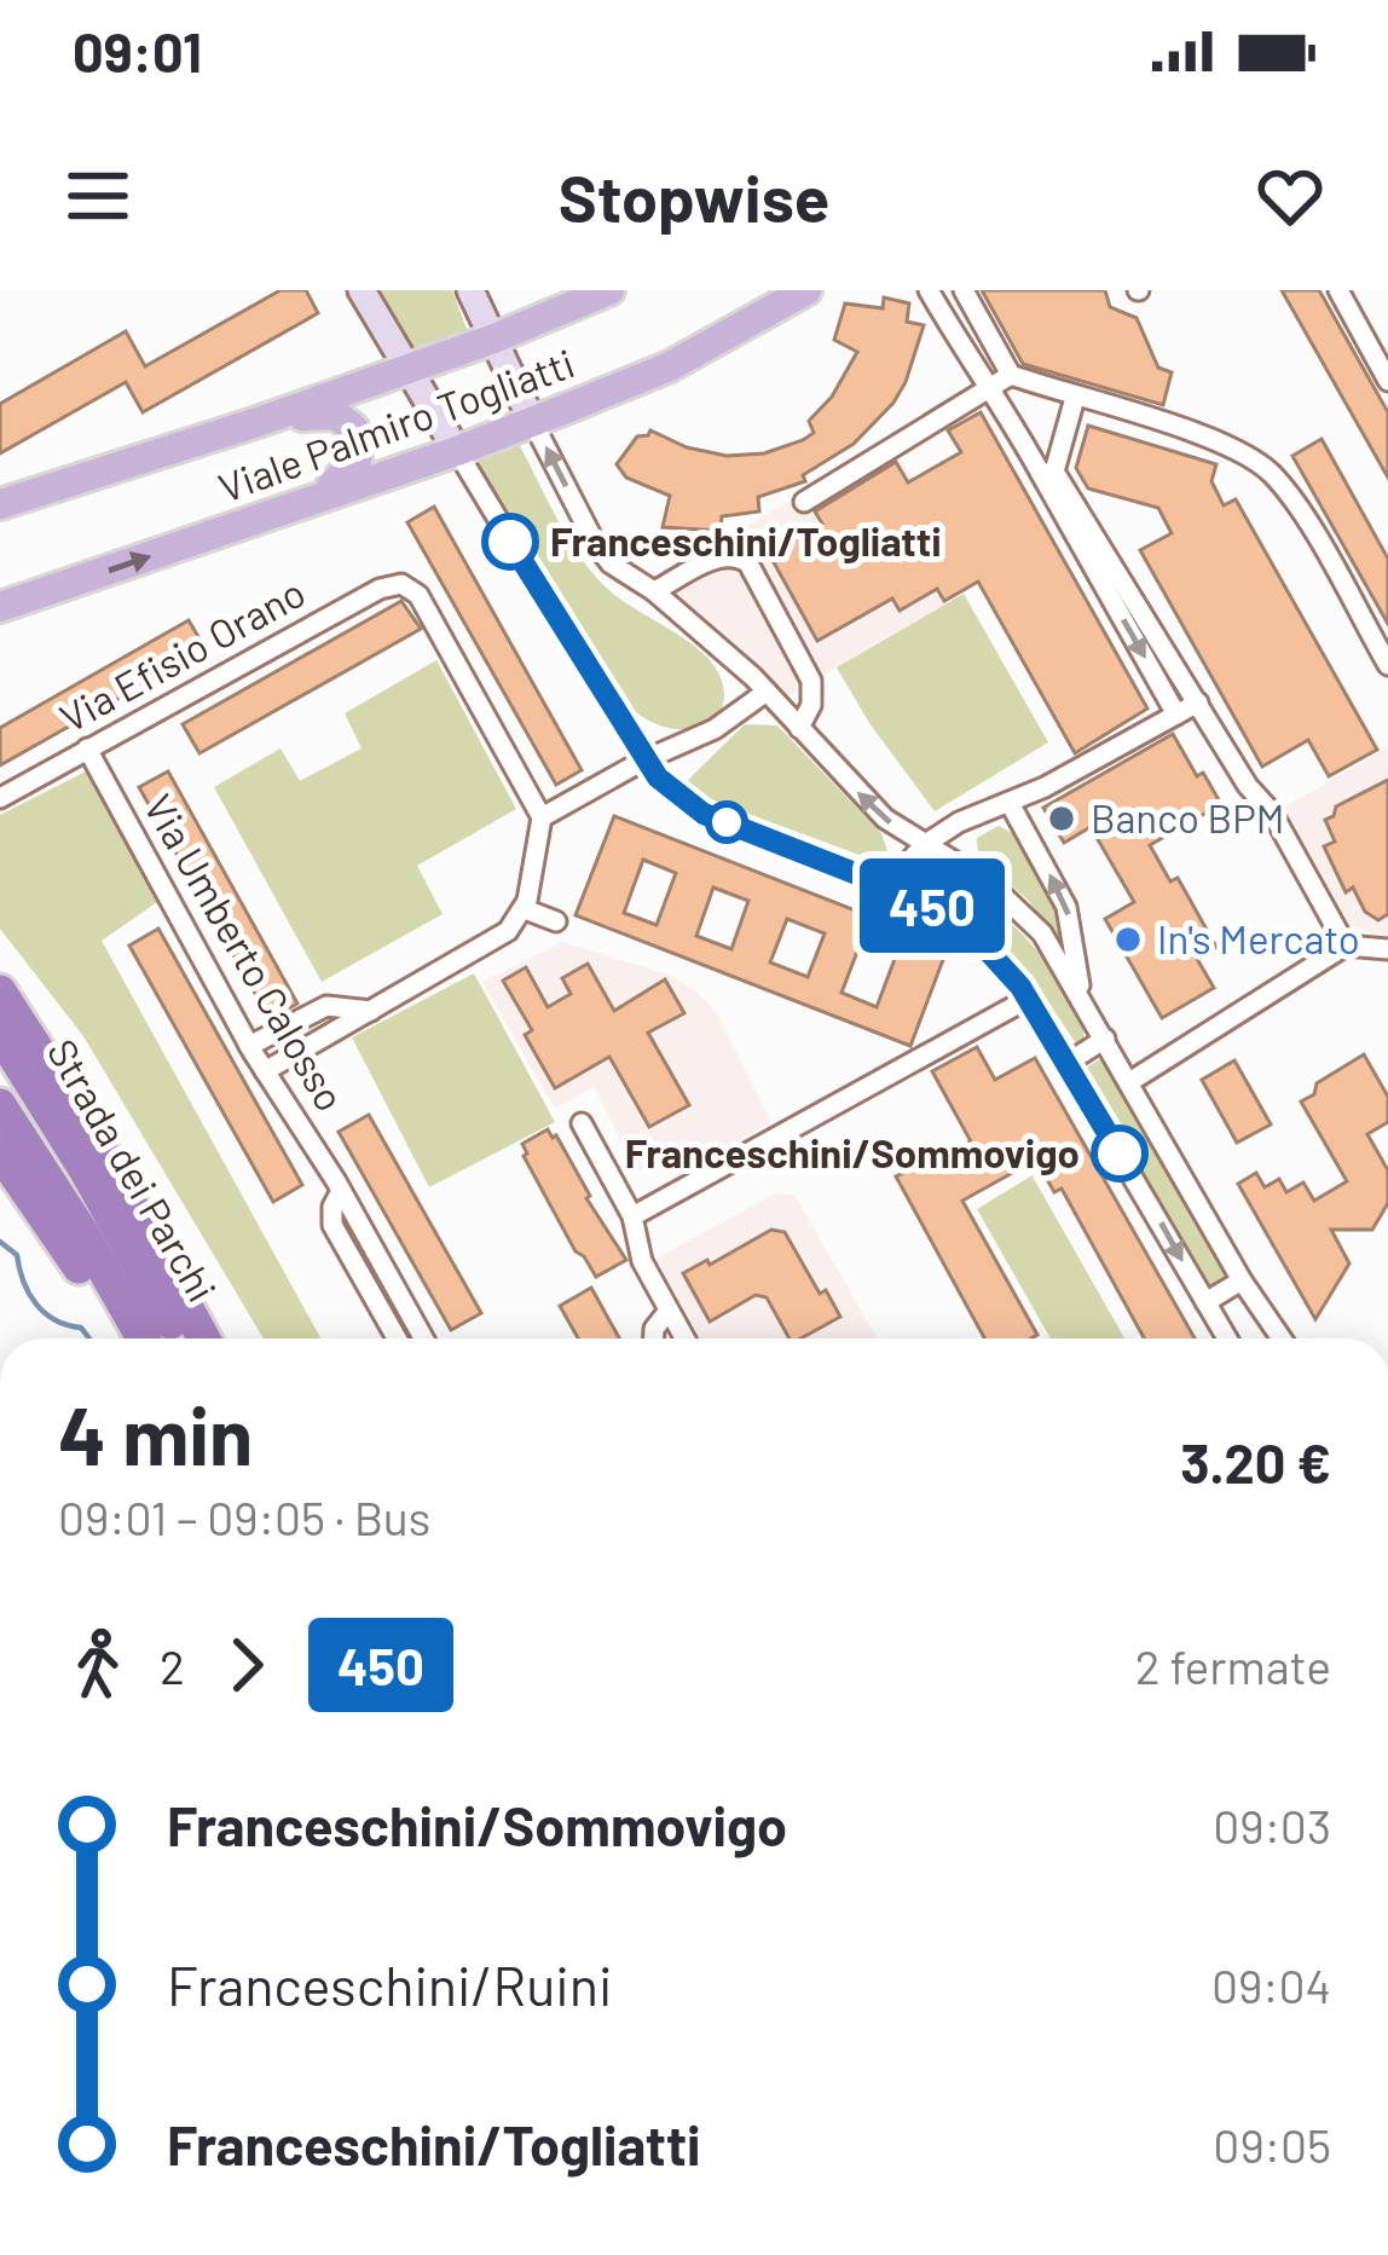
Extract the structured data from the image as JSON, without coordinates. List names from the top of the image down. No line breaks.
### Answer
{"streets":{"highway":["Strada dei Parchi"],"main road":["Viale Palmiro Togliatti"],"street":["Via Efisio Orano","Via Umberto Calosso"]},"crossings":[["Via Efisio Orano","Via Umberto Calosso"]],"places":["Franceschini/Togliatti","Banco BPM","In's Mercato","Franceschini/Sommovigo"],"lines":["bus line 450"],"page":{"status":"09:01","header":"Stopwise","on_map":"450","heading":["4 min","09:01 – 09:05 · Bus","3.20 €"],"legs":["2","450","2 fermate"],"list":[{"name":"Franceschini/Sommovigo","value":"09:03"},{"name":"Franceschini/Ruini","value":"09:04"},{"name":"Franceschini/Togliatti","value":"09:05"}]}}
